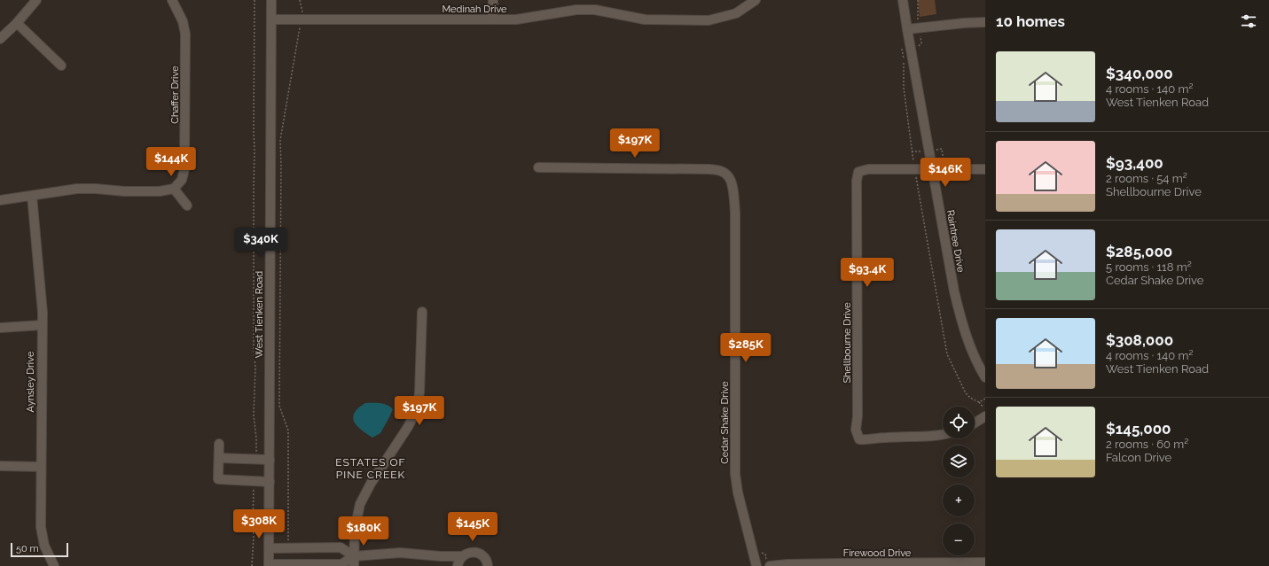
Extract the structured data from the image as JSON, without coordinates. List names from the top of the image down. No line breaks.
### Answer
{"streets":{"street":["Medinah Drive","Chaffer Drive","Raintree Drive","West Tienken Road","Shellbourne Drive","Aynsley Drive","Cedar Shake Drive","Firewood Drive"]},"crossings":[["Medinah Drive","West Tienken Road"],["Raintree Drive","Shellbourne Drive"]],"districts":["ESTATES OF PINE CREEK"],"scale_bar":"50 m","page":{"heading":"10 homes","list":[{"name":"$340,000","note":"4 rooms · 140 m² · West Tienken Road"},{"name":"$93,400","note":"2 rooms · 54 m² · Shellbourne Drive"},{"name":"$285,000","note":"5 rooms · 118 m² · Cedar Shake Drive"},{"name":"$308,000","note":"4 rooms · 140 m² · West Tienken Road"},{"name":"$145,000","note":"2 rooms · 60 m² · Falcon Drive"}],"price":["$197K","$144K","$146K","$340K","$93.4K","$285K","$197K","$308K","$145K","$180K"],"map_buttons":["+","−"],"scale":"50 m"}}
